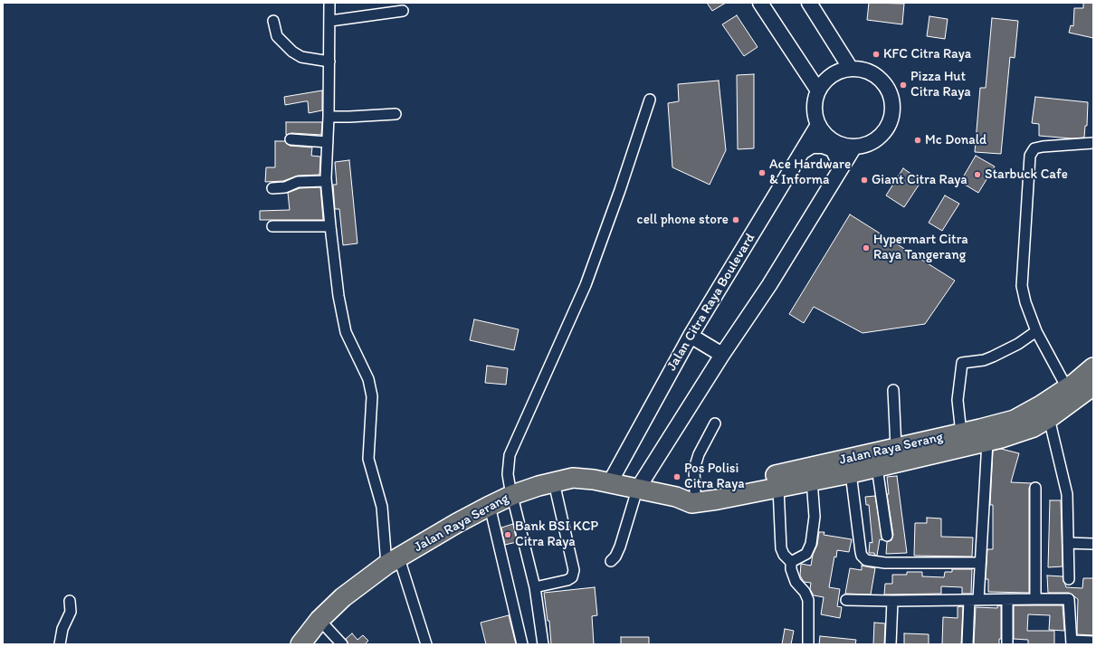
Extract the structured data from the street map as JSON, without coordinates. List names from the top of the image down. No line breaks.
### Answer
{"streets":{"highway":["Jalan Raya Serang"],"main road":["Jalan Citra Raya Boulevard"]},"crossings":[["Jalan Citra Raya Boulevard","Jalan Raya Serang"]],"places":["KFC Citra Raya","Pizza Hut Citra Raya","Mc Donald","Ace Hardware & Informa","Starbuck Cafe","Giant Citra Raya","cell phone store","Hypermart Citra Raya Tangerang","Pos Polisi Citra Raya","Bank BSI KCP Citra Raya"]}
